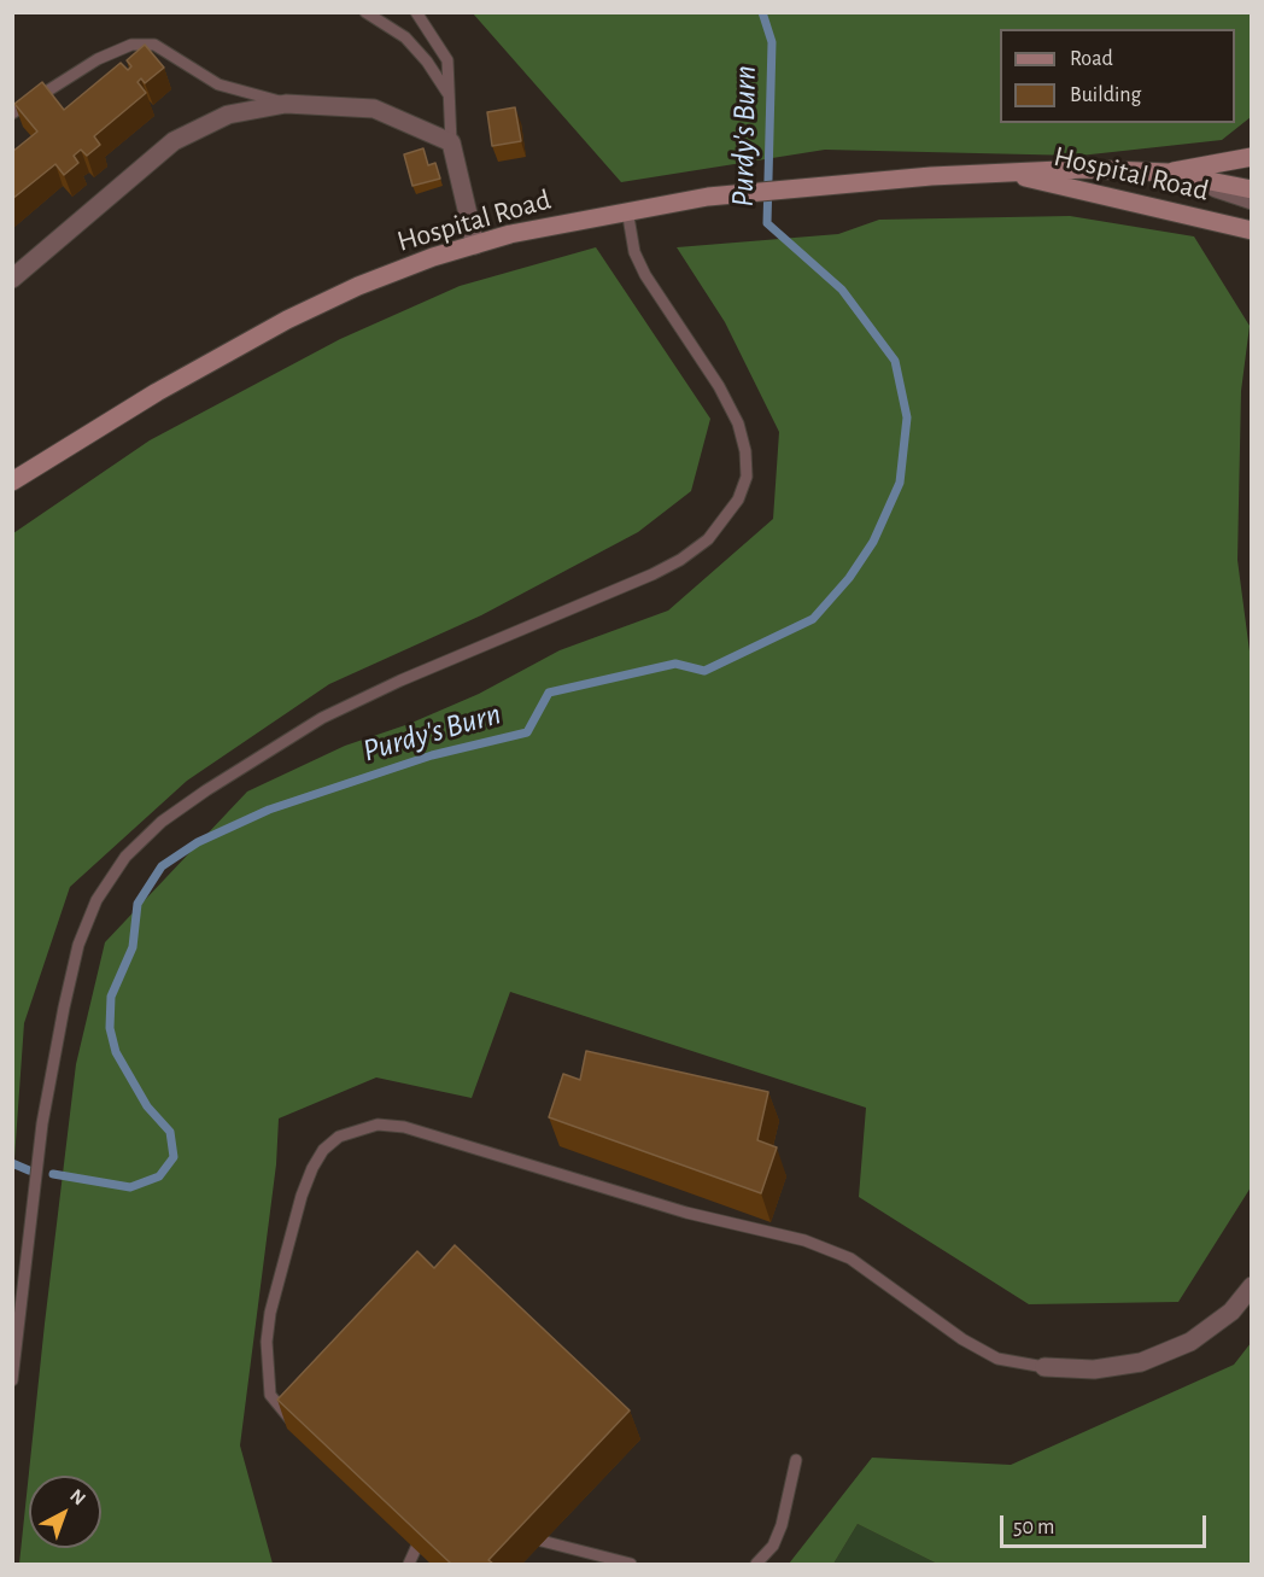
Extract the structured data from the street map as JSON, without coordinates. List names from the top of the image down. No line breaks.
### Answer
{"streets":{"main road":["Hospital Road"]},"water":["Purdy's Burn"],"legend":["Road","Building"],"scale_bar":"50 m","north":"top right"}
